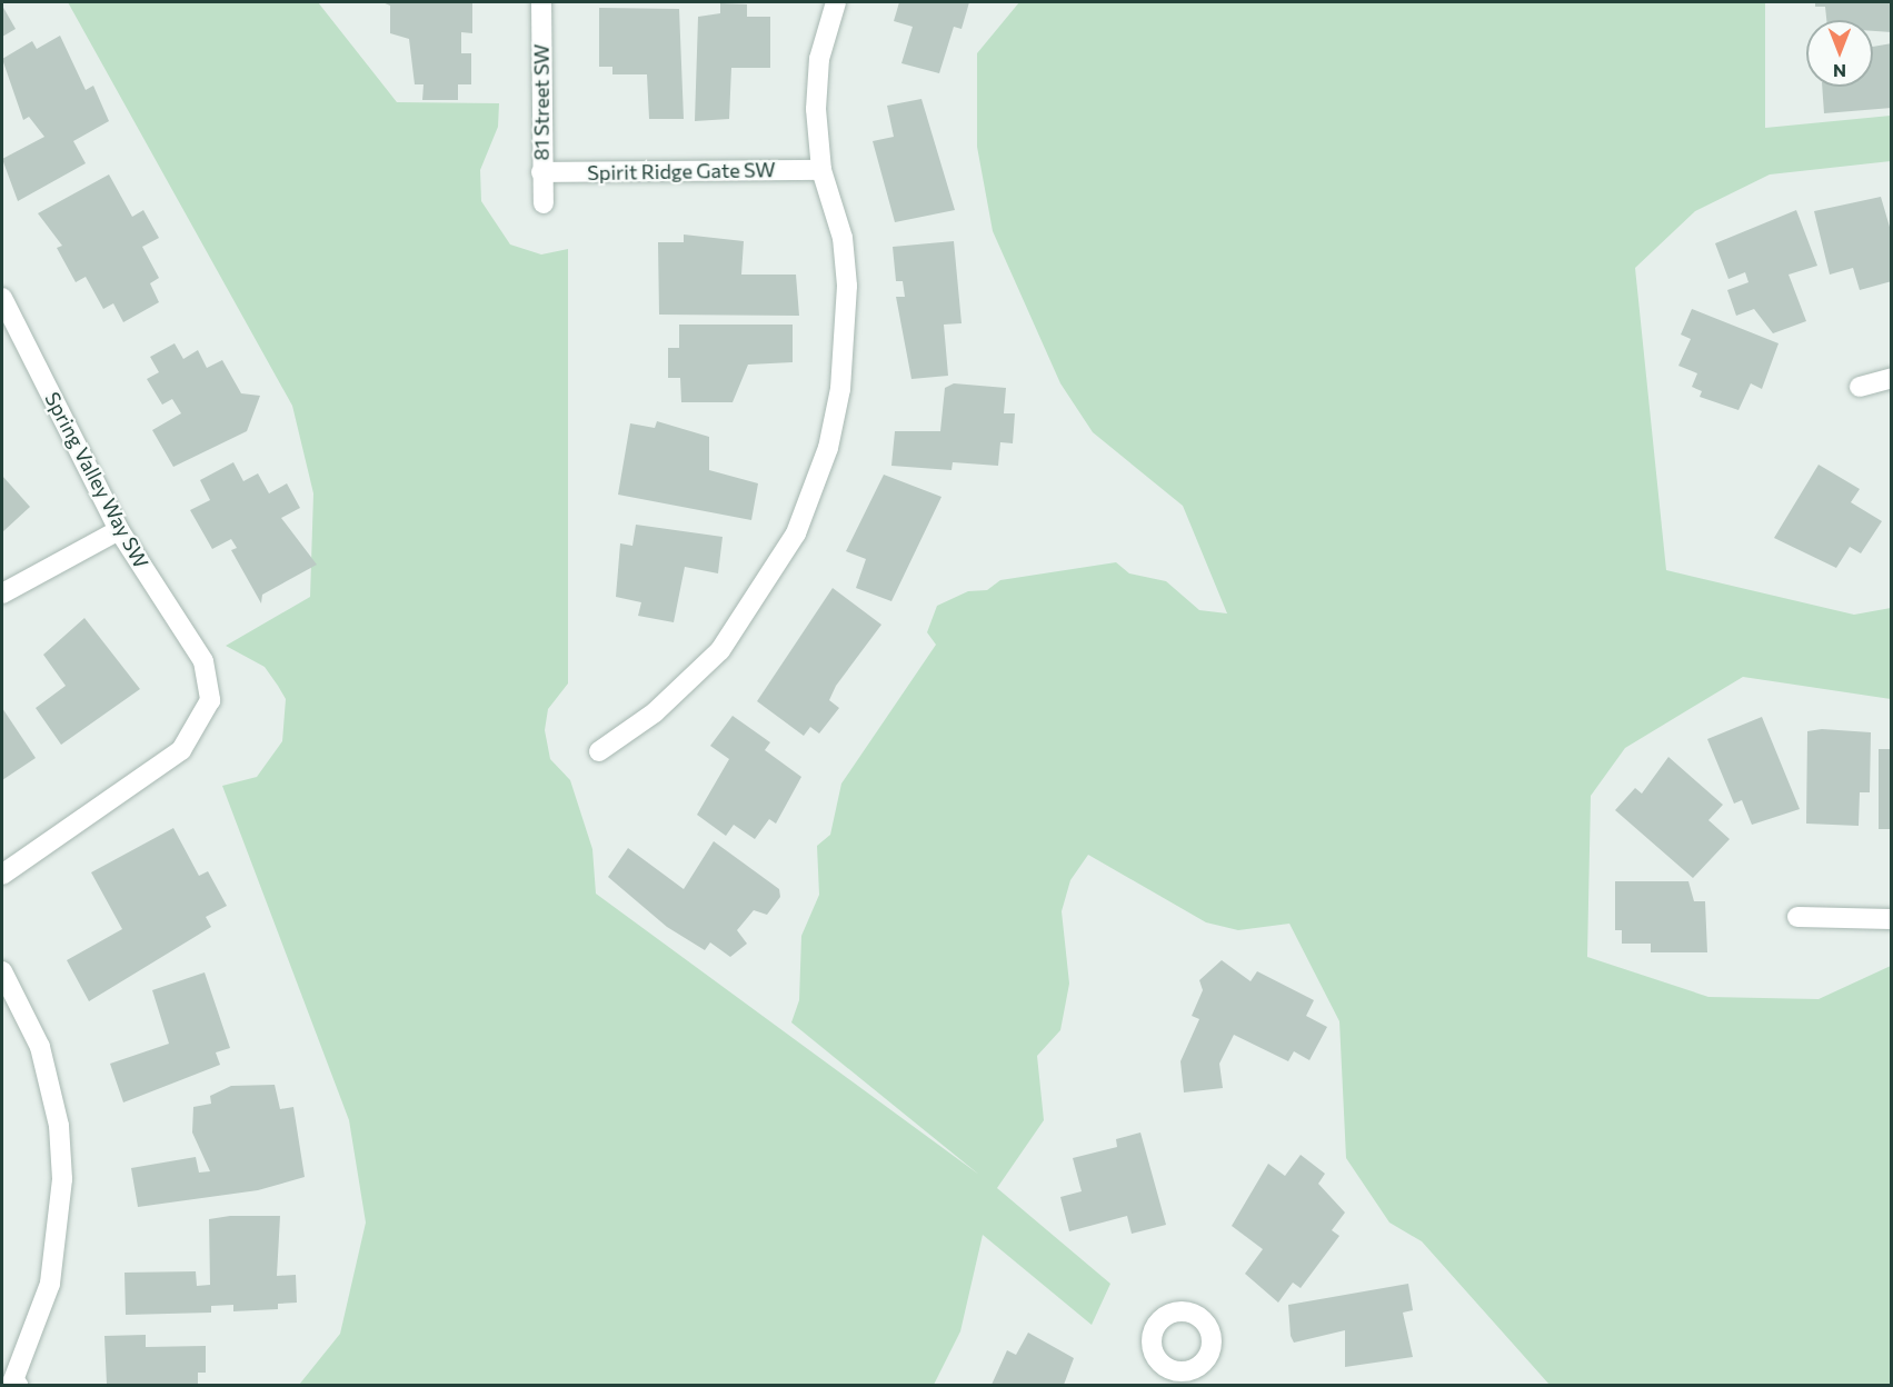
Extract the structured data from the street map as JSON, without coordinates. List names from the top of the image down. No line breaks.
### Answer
{"streets":{"street":["81 Street SW","Spirit Ridge Gate SW","Spring Valley Way SW"]},"crossings":[["81 Street SW","Spirit Ridge Gate SW"]],"north":"bottom"}
